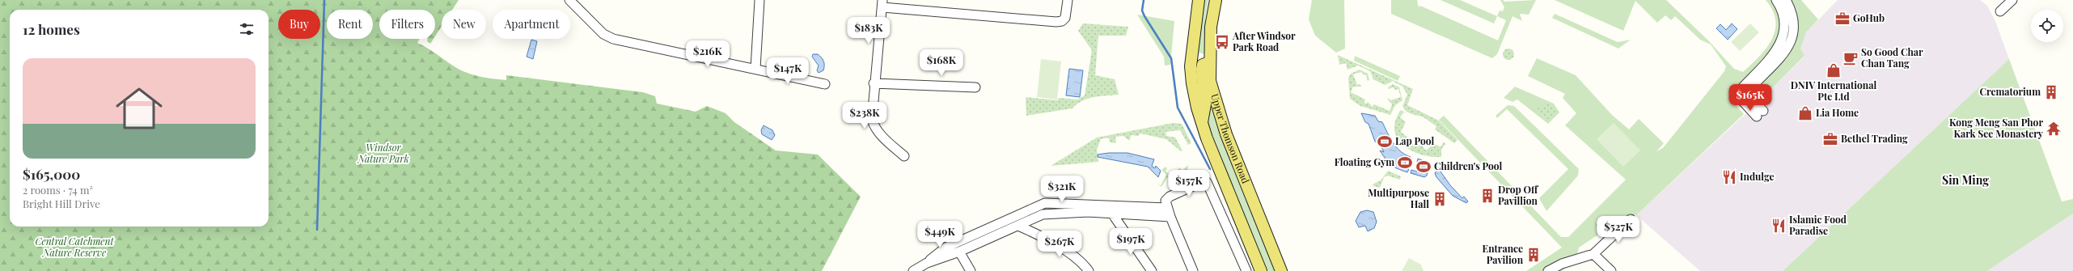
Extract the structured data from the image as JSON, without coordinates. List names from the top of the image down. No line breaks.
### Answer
{"streets":{"main road":["Upper Thomson Road"]},"districts":["Sin Ming"],"parks":["Windsor Nature Park","Central Catchment Nature Reserve"],"places":{"office":["GoHub","Bethel Trading"],"bus stop":["After Windsor Park Road"],"cafe":["So Good Char Chan Tang"],"shop":["DNIV International Pte Ltd","Lia Home"],"building":["Crematorium","Drop Off Pavillion","Multipurpose Hall","Entrance Pavilion"],"temple":["Kong Meng San Phor Kark See Monastery"],"sports":["Lap Pool","Floating Gym","Children's Pool"],"restaurant":["Indulge","Islamic Food Paradise"]},"page":{"chip":["Buy","Rent","Filters","New","Apartment"],"heading":"12 homes","price":["$183K","$216K","$168K","$147K","$165K","$238K","$157K","$321K","$527K","$449K","$197K","$267K"],"list":[{"name":"$165,000","note":"2 rooms · 74 m² · Bright Hill Drive"}]}}
